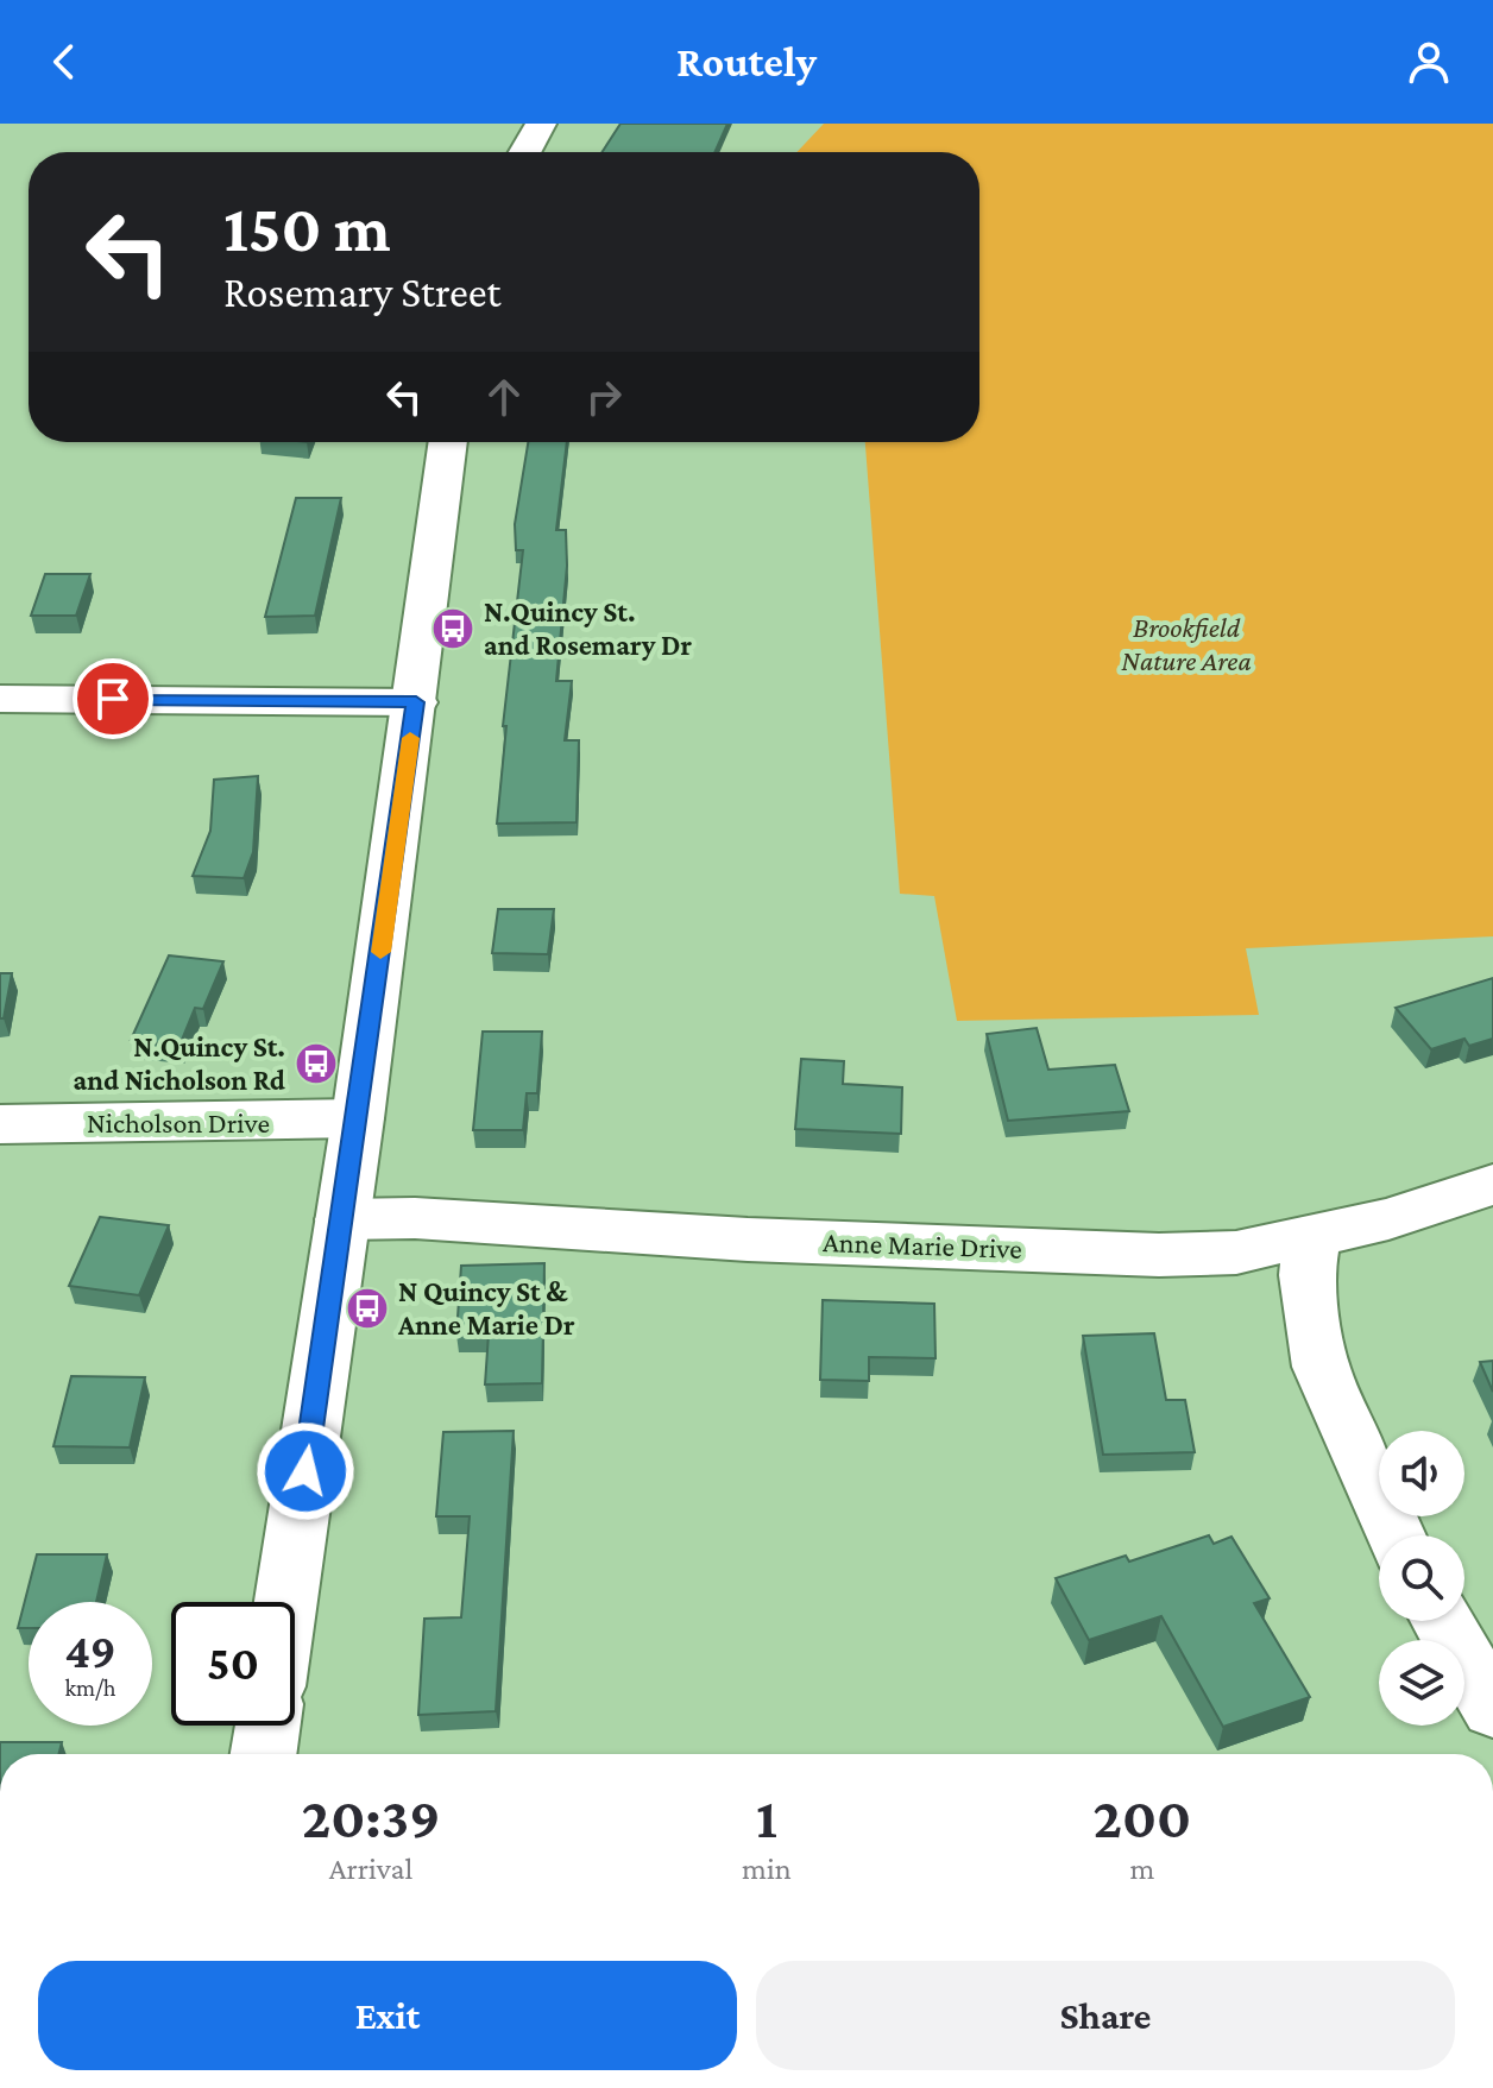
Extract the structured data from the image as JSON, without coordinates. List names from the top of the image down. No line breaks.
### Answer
{"streets":{"street":["Nicholson Drive","Anne Marie Drive"]},"parks":["Brookfield Nature Area"],"places":{"bus stop":["N.Quincy St. and Rosemary Dr","N.Quincy St. and Nicholson Rd","N Quincy St & Anne Marie Dr"]},"page":{"header":"Routely","turn":["150 m","Rosemary Street"],"speed":"49 km/h","limit":"50","eta":["20:39","Arrival","1","min","200","m"],"buttons":["Exit","Share"]}}
